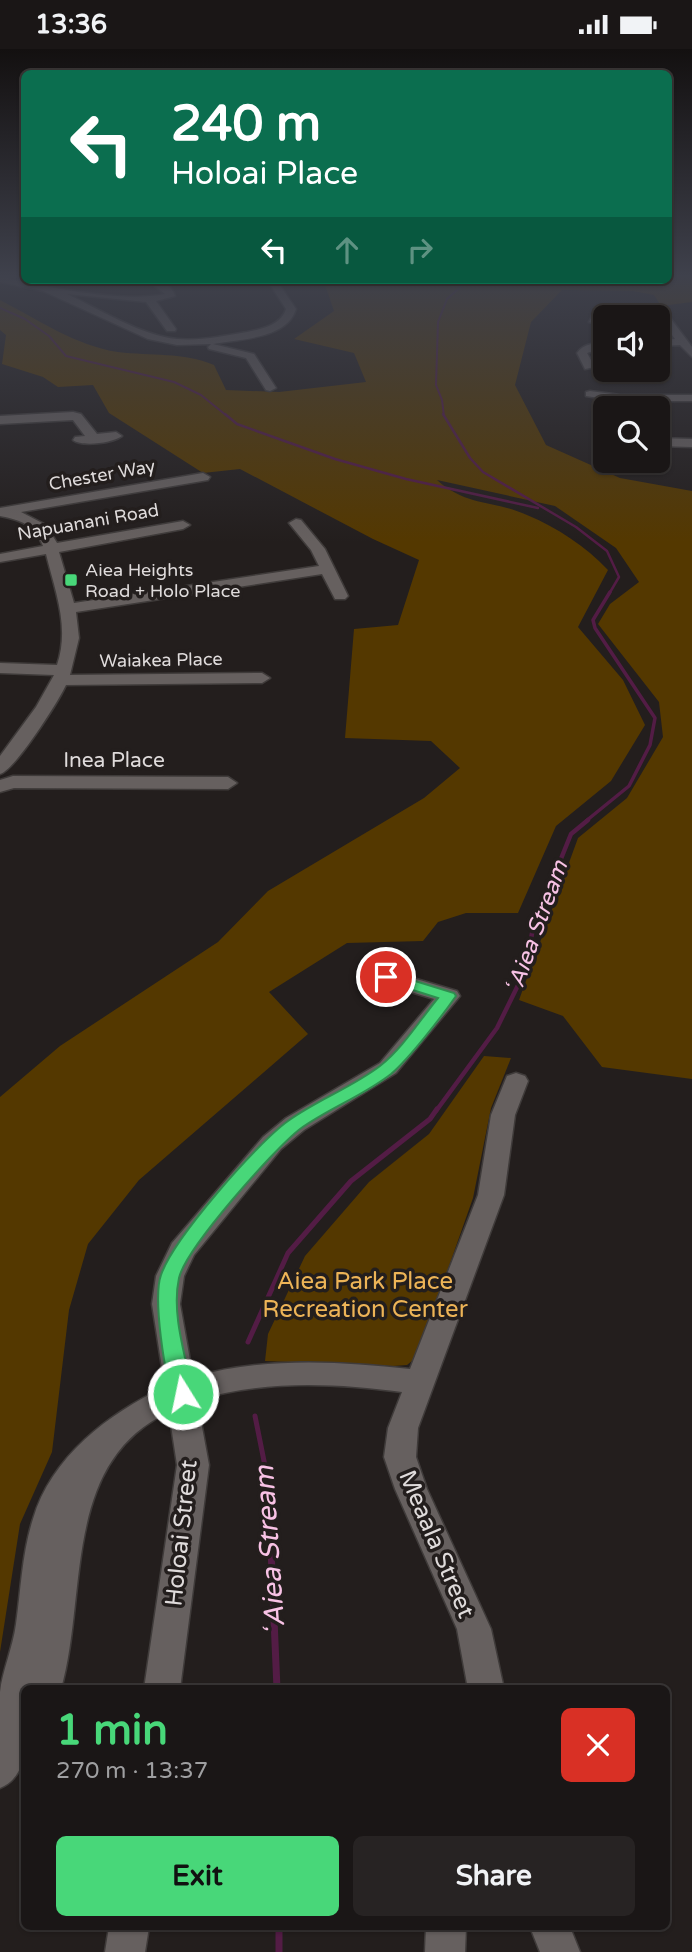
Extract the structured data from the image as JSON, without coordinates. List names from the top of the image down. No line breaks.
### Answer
{"streets":{"street":["Chester Way","Napuanani Road","Waiakea Place","Inea Place","Holoai Street","Meaala Street"]},"water":["ʻAiea Stream"],"parks":["Aiea Park Place Recreation Center"],"places":{"transit":["Aiea Heights Road + Holo Place"]},"page":{"status":"13:36","turn":["240 m","Holoai Place"],"heading":["1 min","270 m · 13:37"],"buttons":["Exit","Share"]}}
